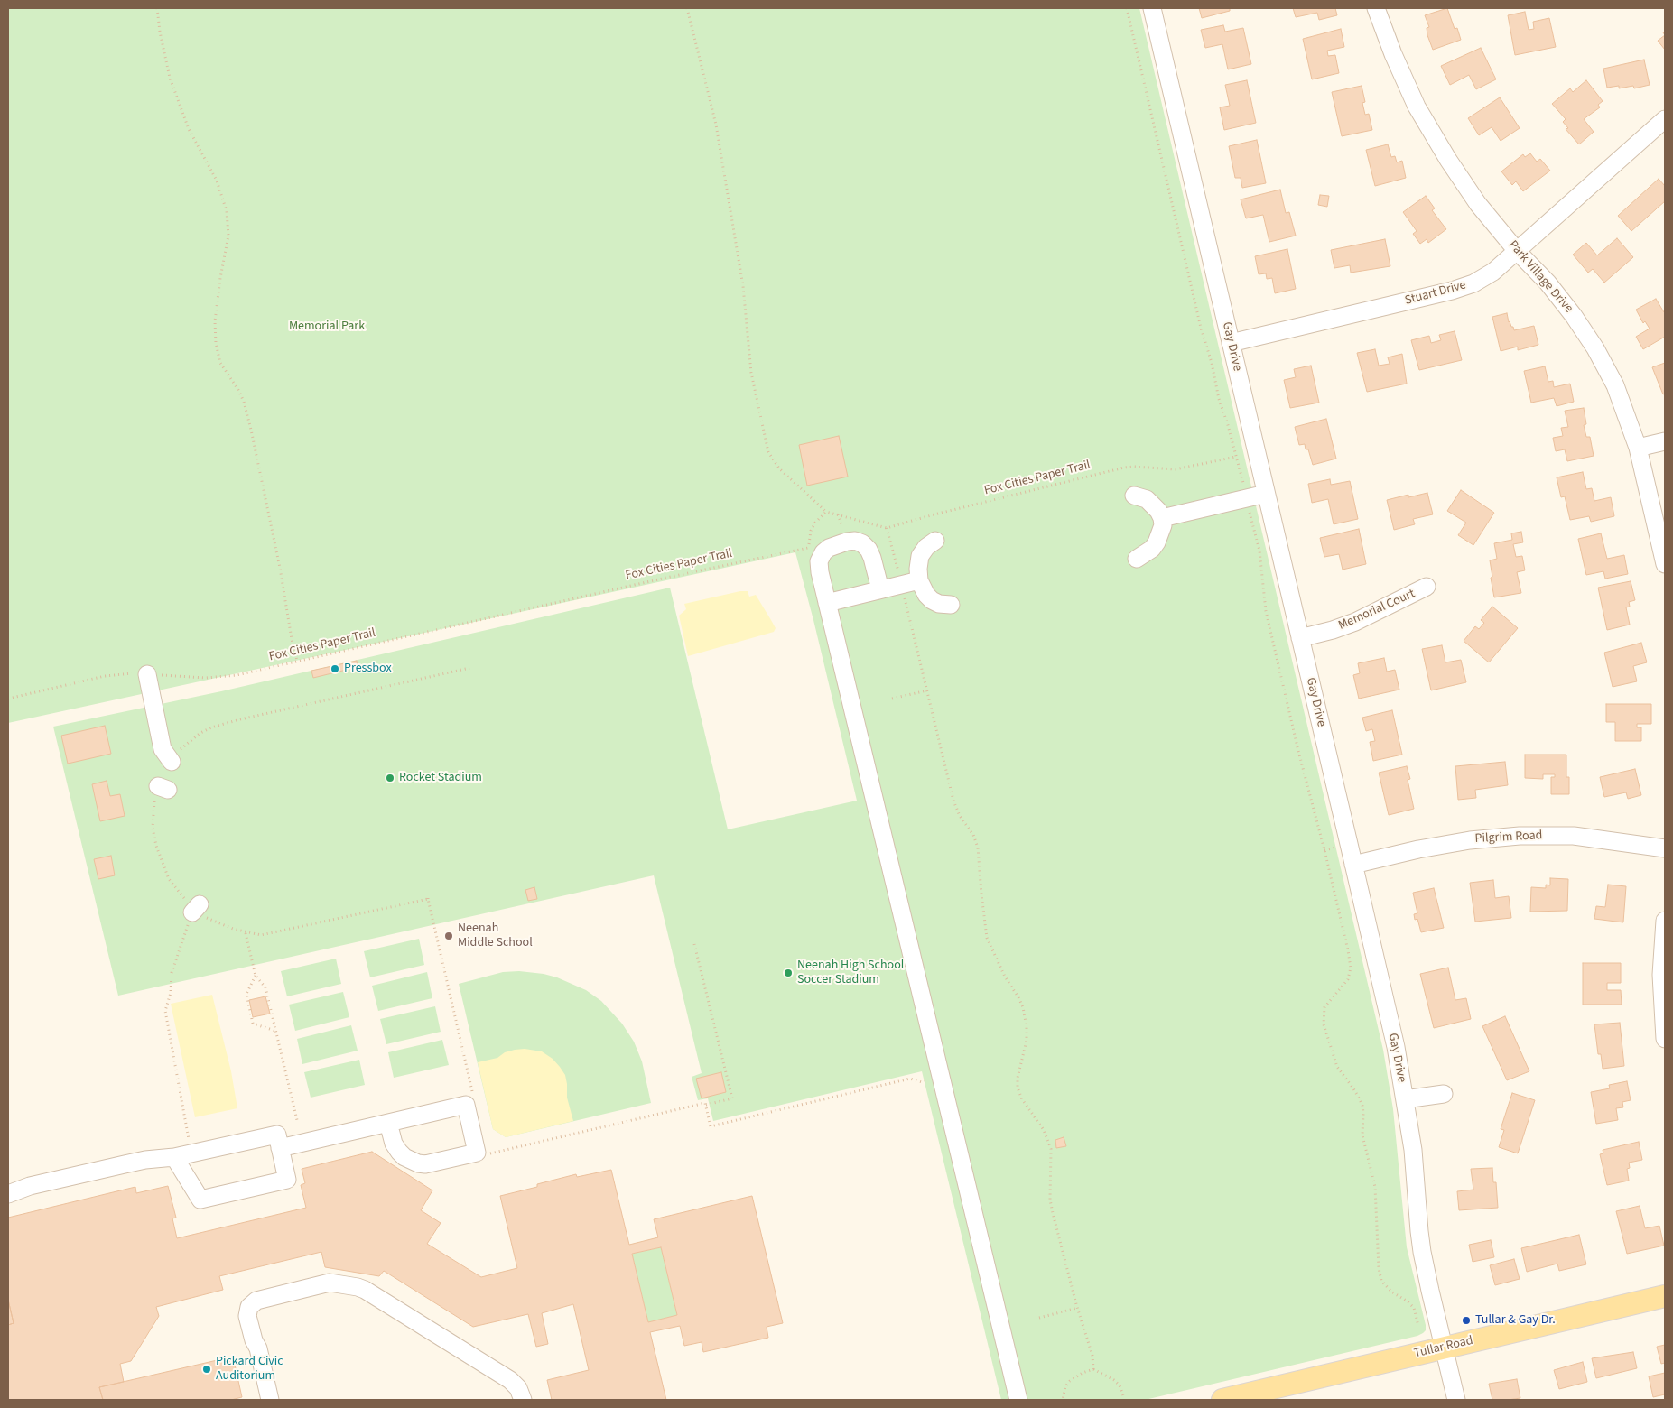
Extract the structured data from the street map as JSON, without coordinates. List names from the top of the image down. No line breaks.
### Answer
{"streets":{"main road":["Tullar Road"],"street":["Park Village Drive","Stuart Drive","Gay Drive","Memorial Court","Pilgrim Road"],"path":["Fox Cities Paper Trail"]},"crossings":[["Park Village Drive","Stuart Drive"],["Stuart Drive","Gay Drive"],["Gay Drive","Memorial Court"],["Gay Drive","Pilgrim Road"],["Gay Drive","Tullar Road"]],"parks":["Memorial Park"],"places":["Pressbox","Rocket Stadium","Neenah Middle School","Neenah High School Soccer Stadium","Tullar & Gay Dr.","Pickard Civic Auditorium"]}
